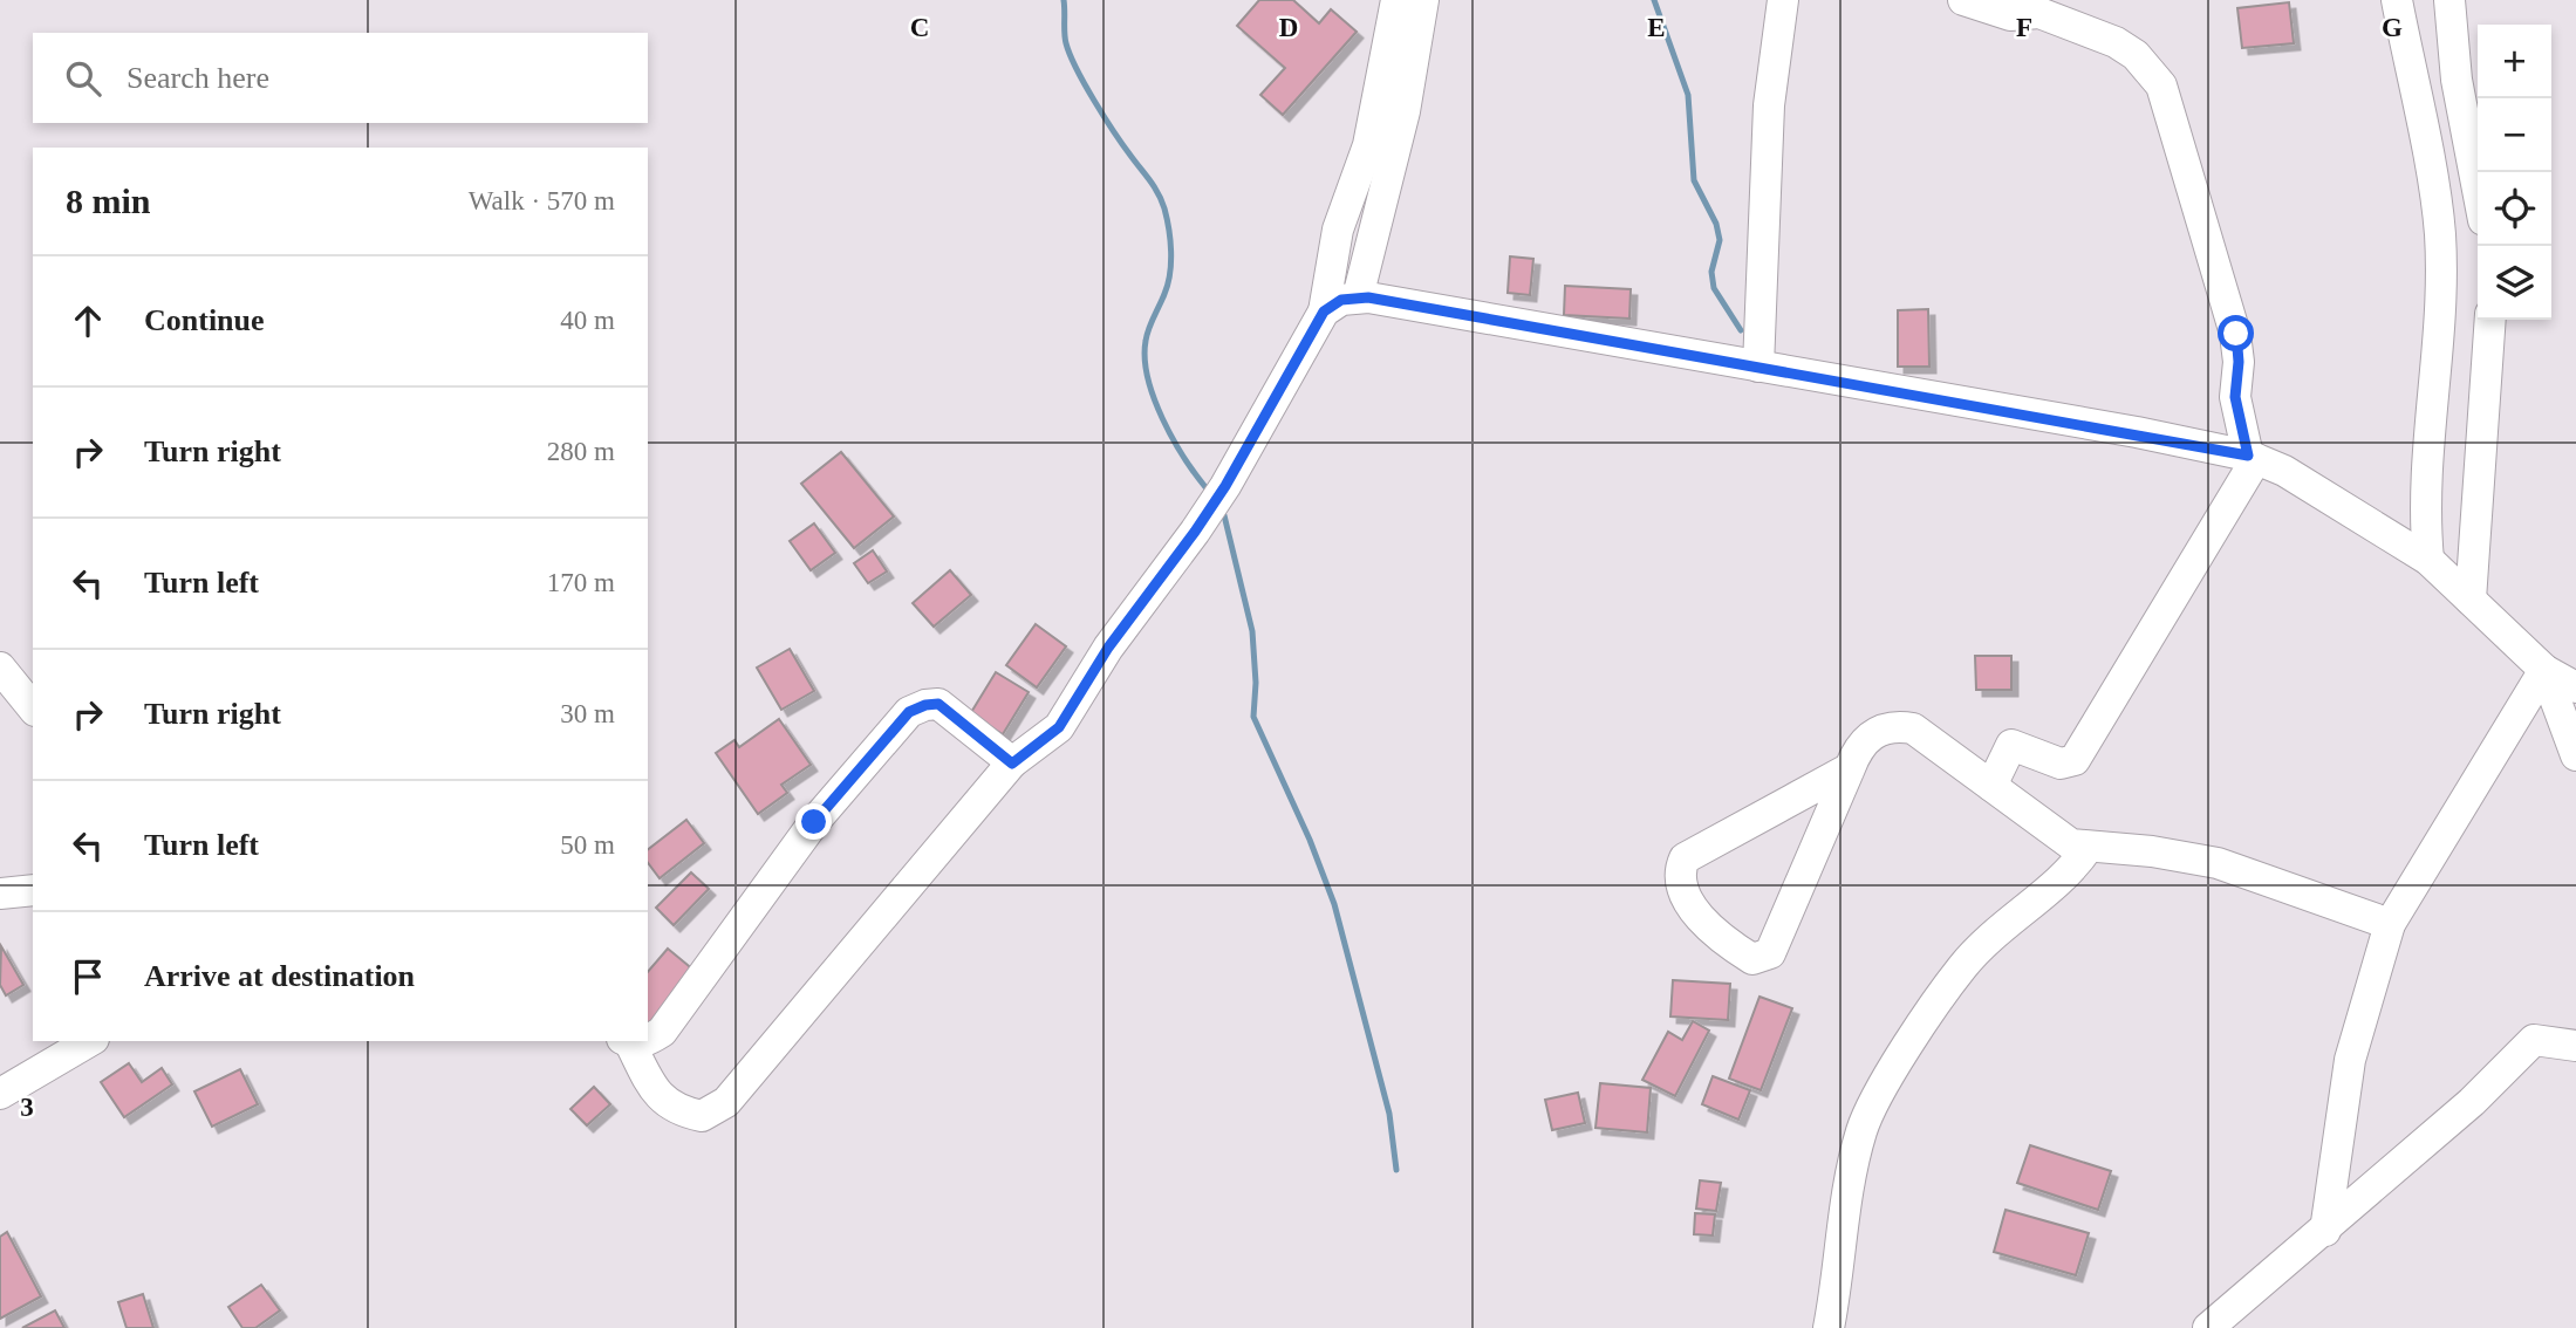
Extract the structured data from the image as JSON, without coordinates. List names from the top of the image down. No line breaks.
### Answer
{"page":{"map_buttons":["+","−"],"search":"Search here","heading":["8 min","Walk · 570 m"],"list":[["Continue","40 m"],["Turn right","280 m"],["Turn left","170 m"],["Turn right","30 m"],["Turn left","50 m"],"Arrive at destination"]},"grid":{"columns":["C","D","E","F","G"],"rows":["3"]}}
